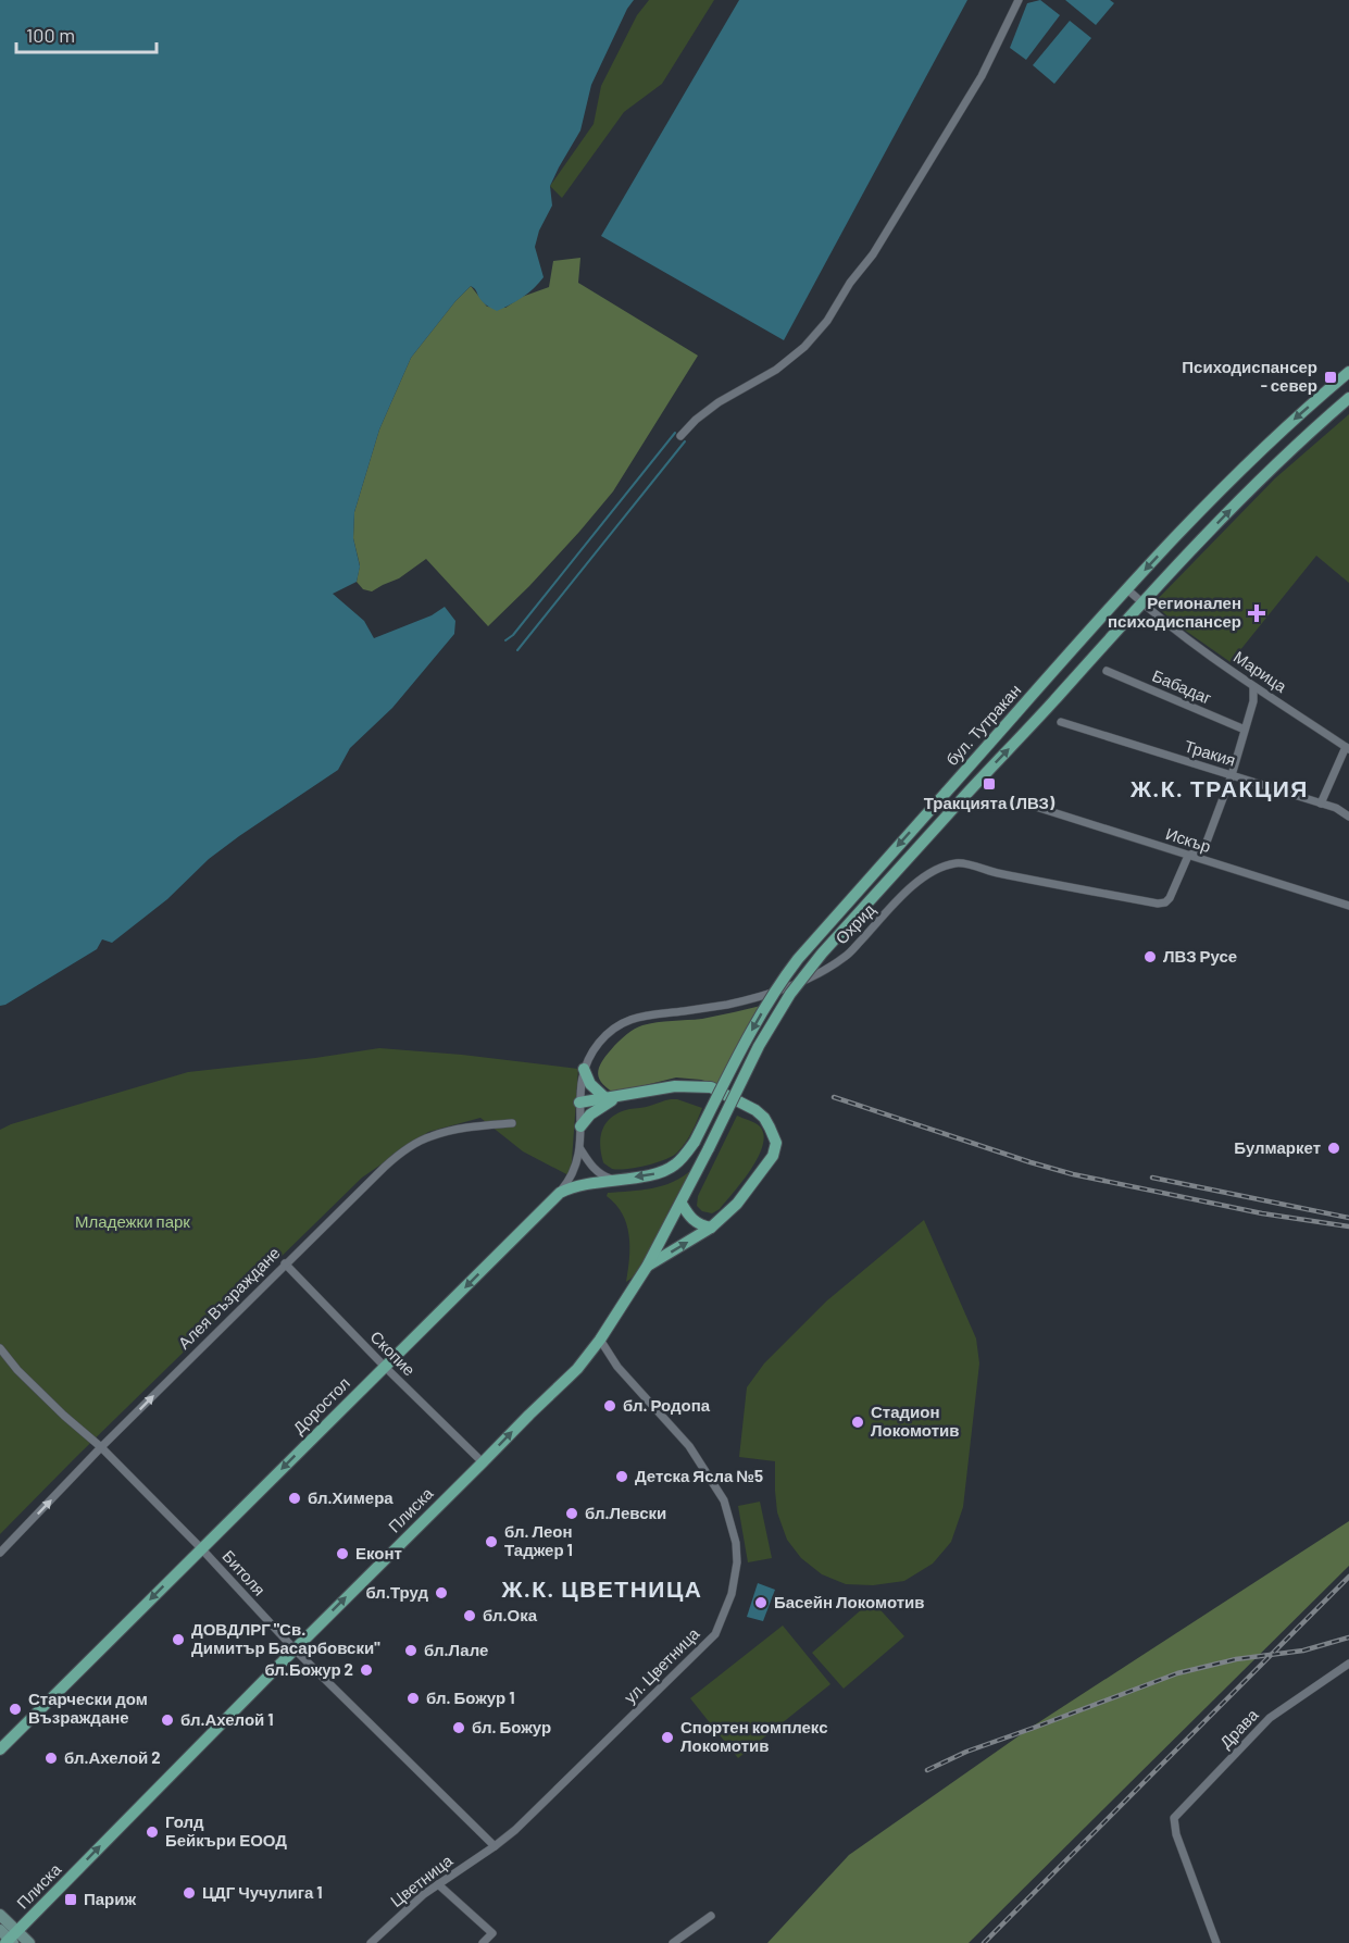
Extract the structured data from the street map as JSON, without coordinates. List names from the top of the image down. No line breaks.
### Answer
{"streets":{"main road":["бул. Тутракан","Доростол","Плиска"],"street":["Марица","Бабадаг","Тракия","Искър","Охрид","Алея Възраждане","Скопие","Битоля","ул. Цветница","Драва","Цветница"]},"crossings":[["Марица","бул. Тутракан"],["бул. Тутракан","Доростол"],["бул. Тутракан","Плиска"],["Искър","Охрид"],["Алея Възраждане","Скопие"],["Алея Възраждане","Битоля"],["Скопие","Доростол"],["Скопие","Плиска"],["Доростол","Битоля"],["Плиска","Битоля"],["Плиска","ул. Цветница"],["Битоля","ул. Цветница"],["Битоля","Цветница"],["ул. Цветница","Цветница"]],"one_way":["Алея Възраждане","Доростол","Плиска"],"districts":["Ж.К. ТРАКЦИЯ","Ж.К. ЦВЕТНИЦА"],"parks":["Младежки парк"],"places":{"transit":["Психодиспансер - север","Тракцията (ЛВЗ)","Париж"],"health":["Регионален психодиспансер"],"other":["ЛВЗ Русе","Булмаркет","бл. Родопа","Стадион Локомотив","Детска Ясла №5","бл.Химера","бл.Левски","бл. Леон Таджер 1","Еконт","бл.Труд","Басейн Локомотив","бл.Ока","ДОВДЛРГ \"Св. Димитър Басарбовски\"","бл.Лале","бл.Божур 2","бл. Божур 1","Старчески дом Възраждане","бл.Ахелой 1","бл. Божур","Спортен комплекс Локомотив","бл.Ахелой 2","Голд Бейкъри ЕООД","ЦДГ Чучулига 1"]},"scale_bar":"100 m"}
